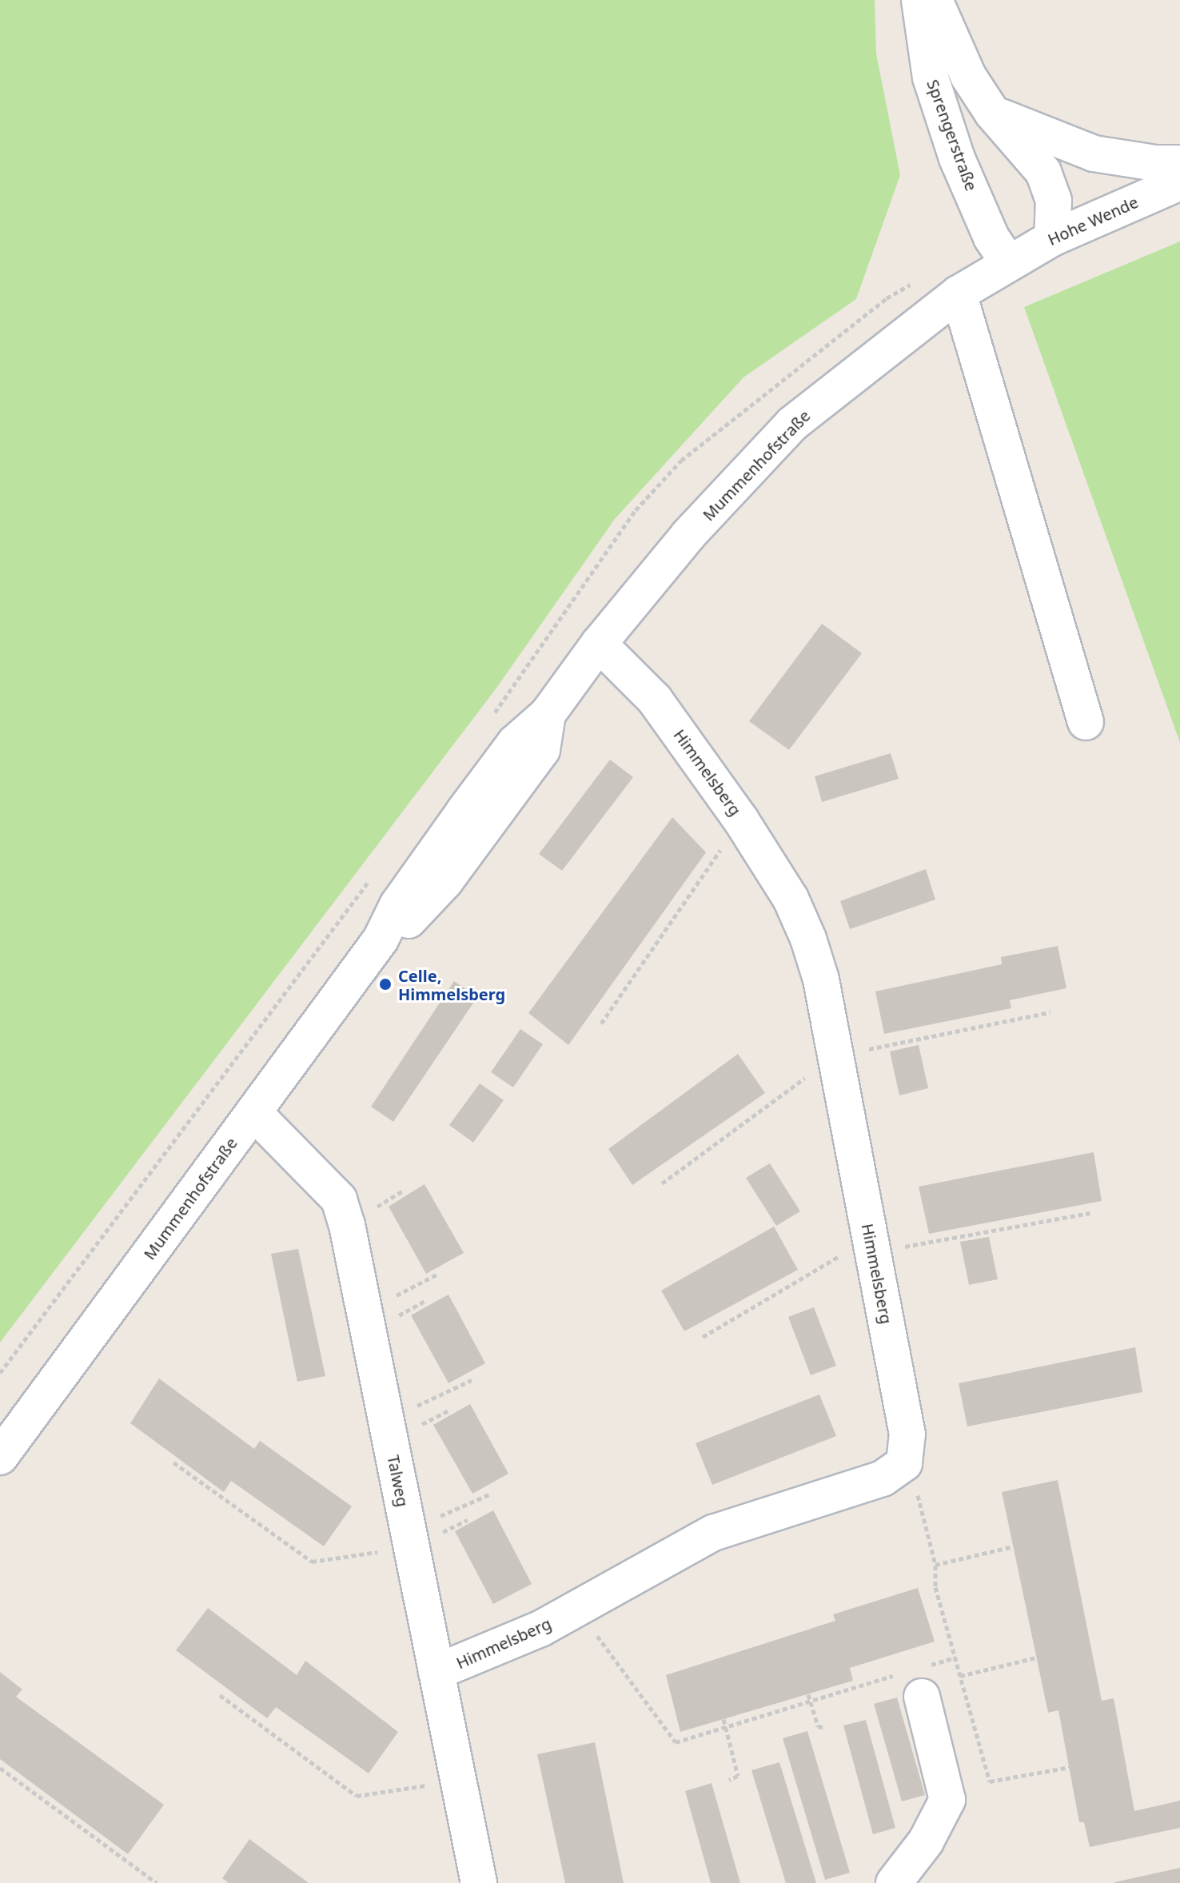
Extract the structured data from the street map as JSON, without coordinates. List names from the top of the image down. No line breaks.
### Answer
{"streets":{"street":["Sprengerstraße","Hohe Wende","Mummenhofstraße","Himmelsberg","Talweg"]},"crossings":[["Sprengerstraße","Hohe Wende"],["Sprengerstraße","Mummenhofstraße"],["Hohe Wende","Mummenhofstraße"],["Mummenhofstraße","Himmelsberg"],["Mummenhofstraße","Talweg"],["Himmelsberg","Talweg"]],"places":["Celle, Himmelsberg"]}
